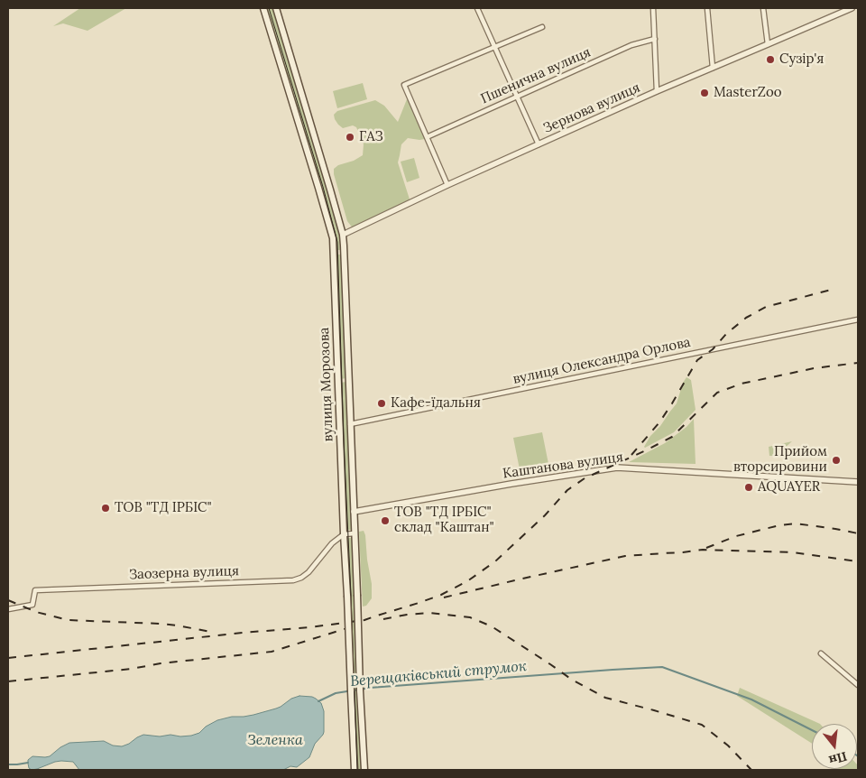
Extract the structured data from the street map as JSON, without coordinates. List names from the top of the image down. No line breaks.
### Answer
{"streets":{"main road":["вулиця Морозова"],"street":["Пшенична вулиця","Зернова вулиця","вулиця Олександра Орлова","Каштанова вулиця","Заозерна вулиця"]},"crossings":[["Зернова вулиця","вулиця Морозова"],["вулиця Олександра Орлова","вулиця Морозова"],["вулиця Морозова","Каштанова вулиця"],["вулиця Морозова","Заозерна вулиця"]],"water":["Верещаківський струмок","Зеленка"],"places":["Сузір'я","MasterZoo","ГАЗ","Кафе-їдальня","Прийом вторсировини","AQUAYER","ТОВ \"ТД ІРБІС\"","ТОВ \"ТД ІРБІС\" склад \"Каштан\""],"north":"bottom"}
